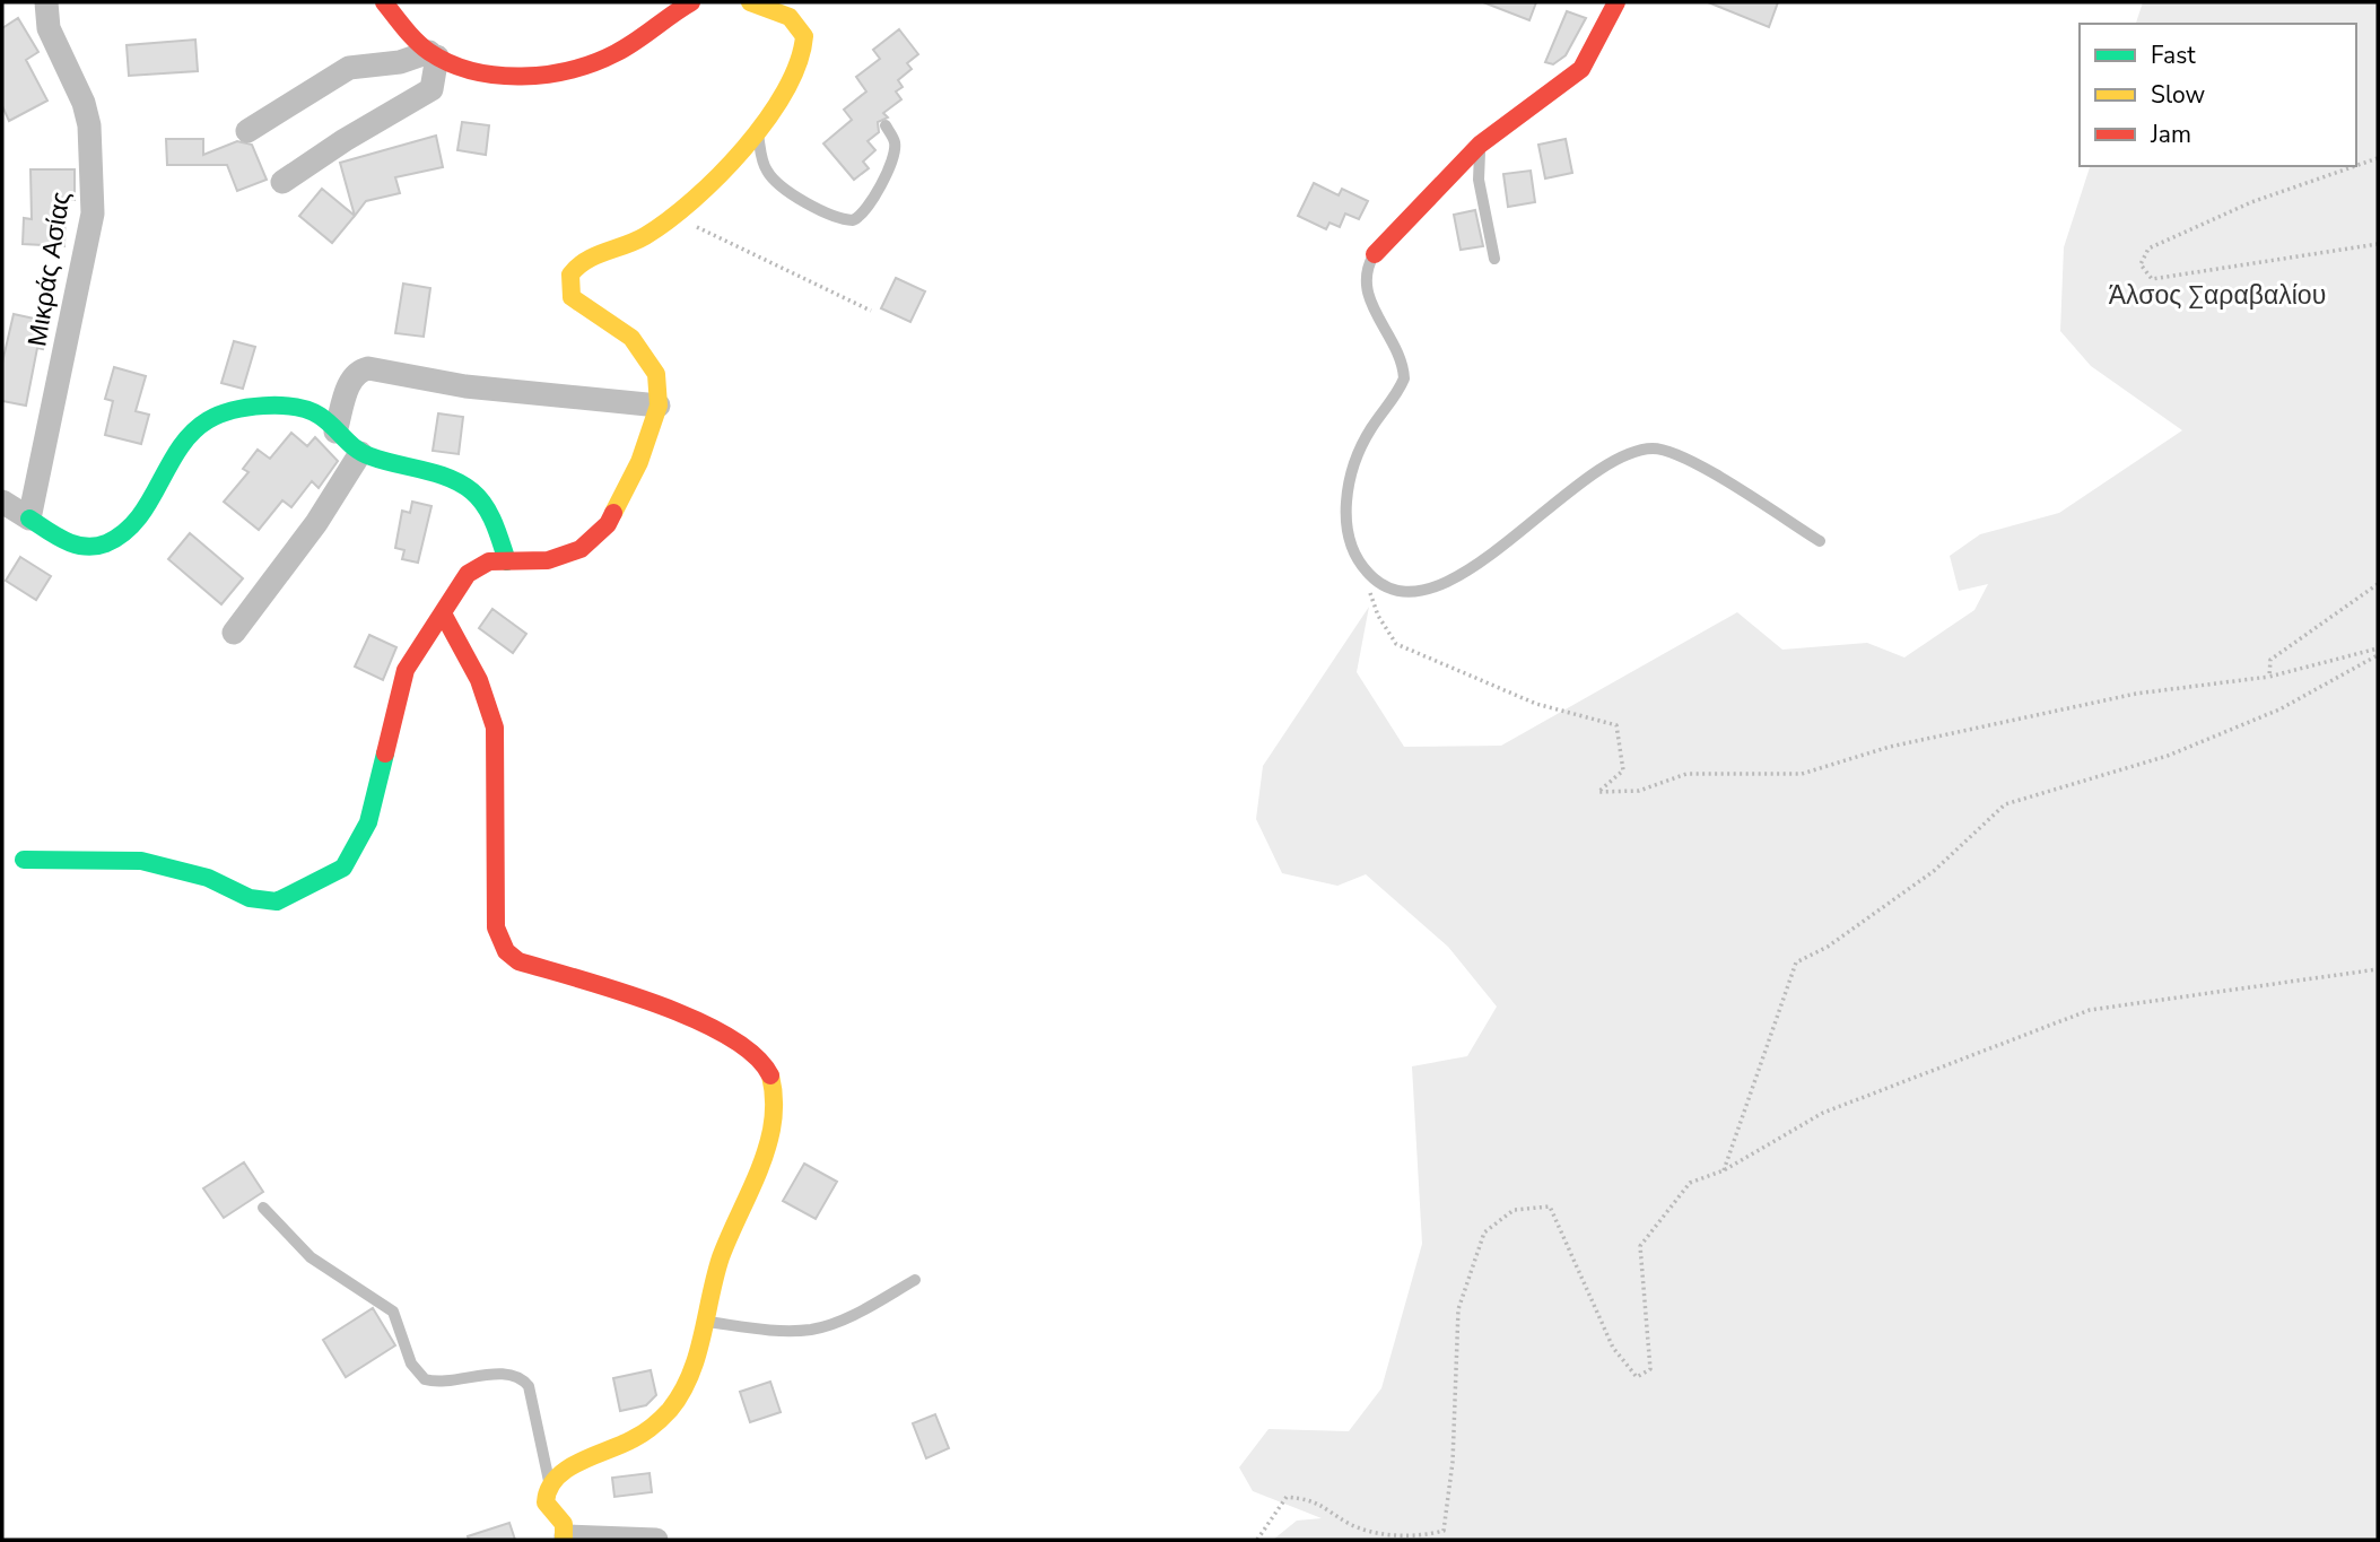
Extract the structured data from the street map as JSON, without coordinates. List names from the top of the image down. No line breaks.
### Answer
{"streets":{"street":["Μικράς Ασίας"]},"parks":["Άλσος Σαραβαλίου"],"legend":["Fast","Slow","Jam"]}
